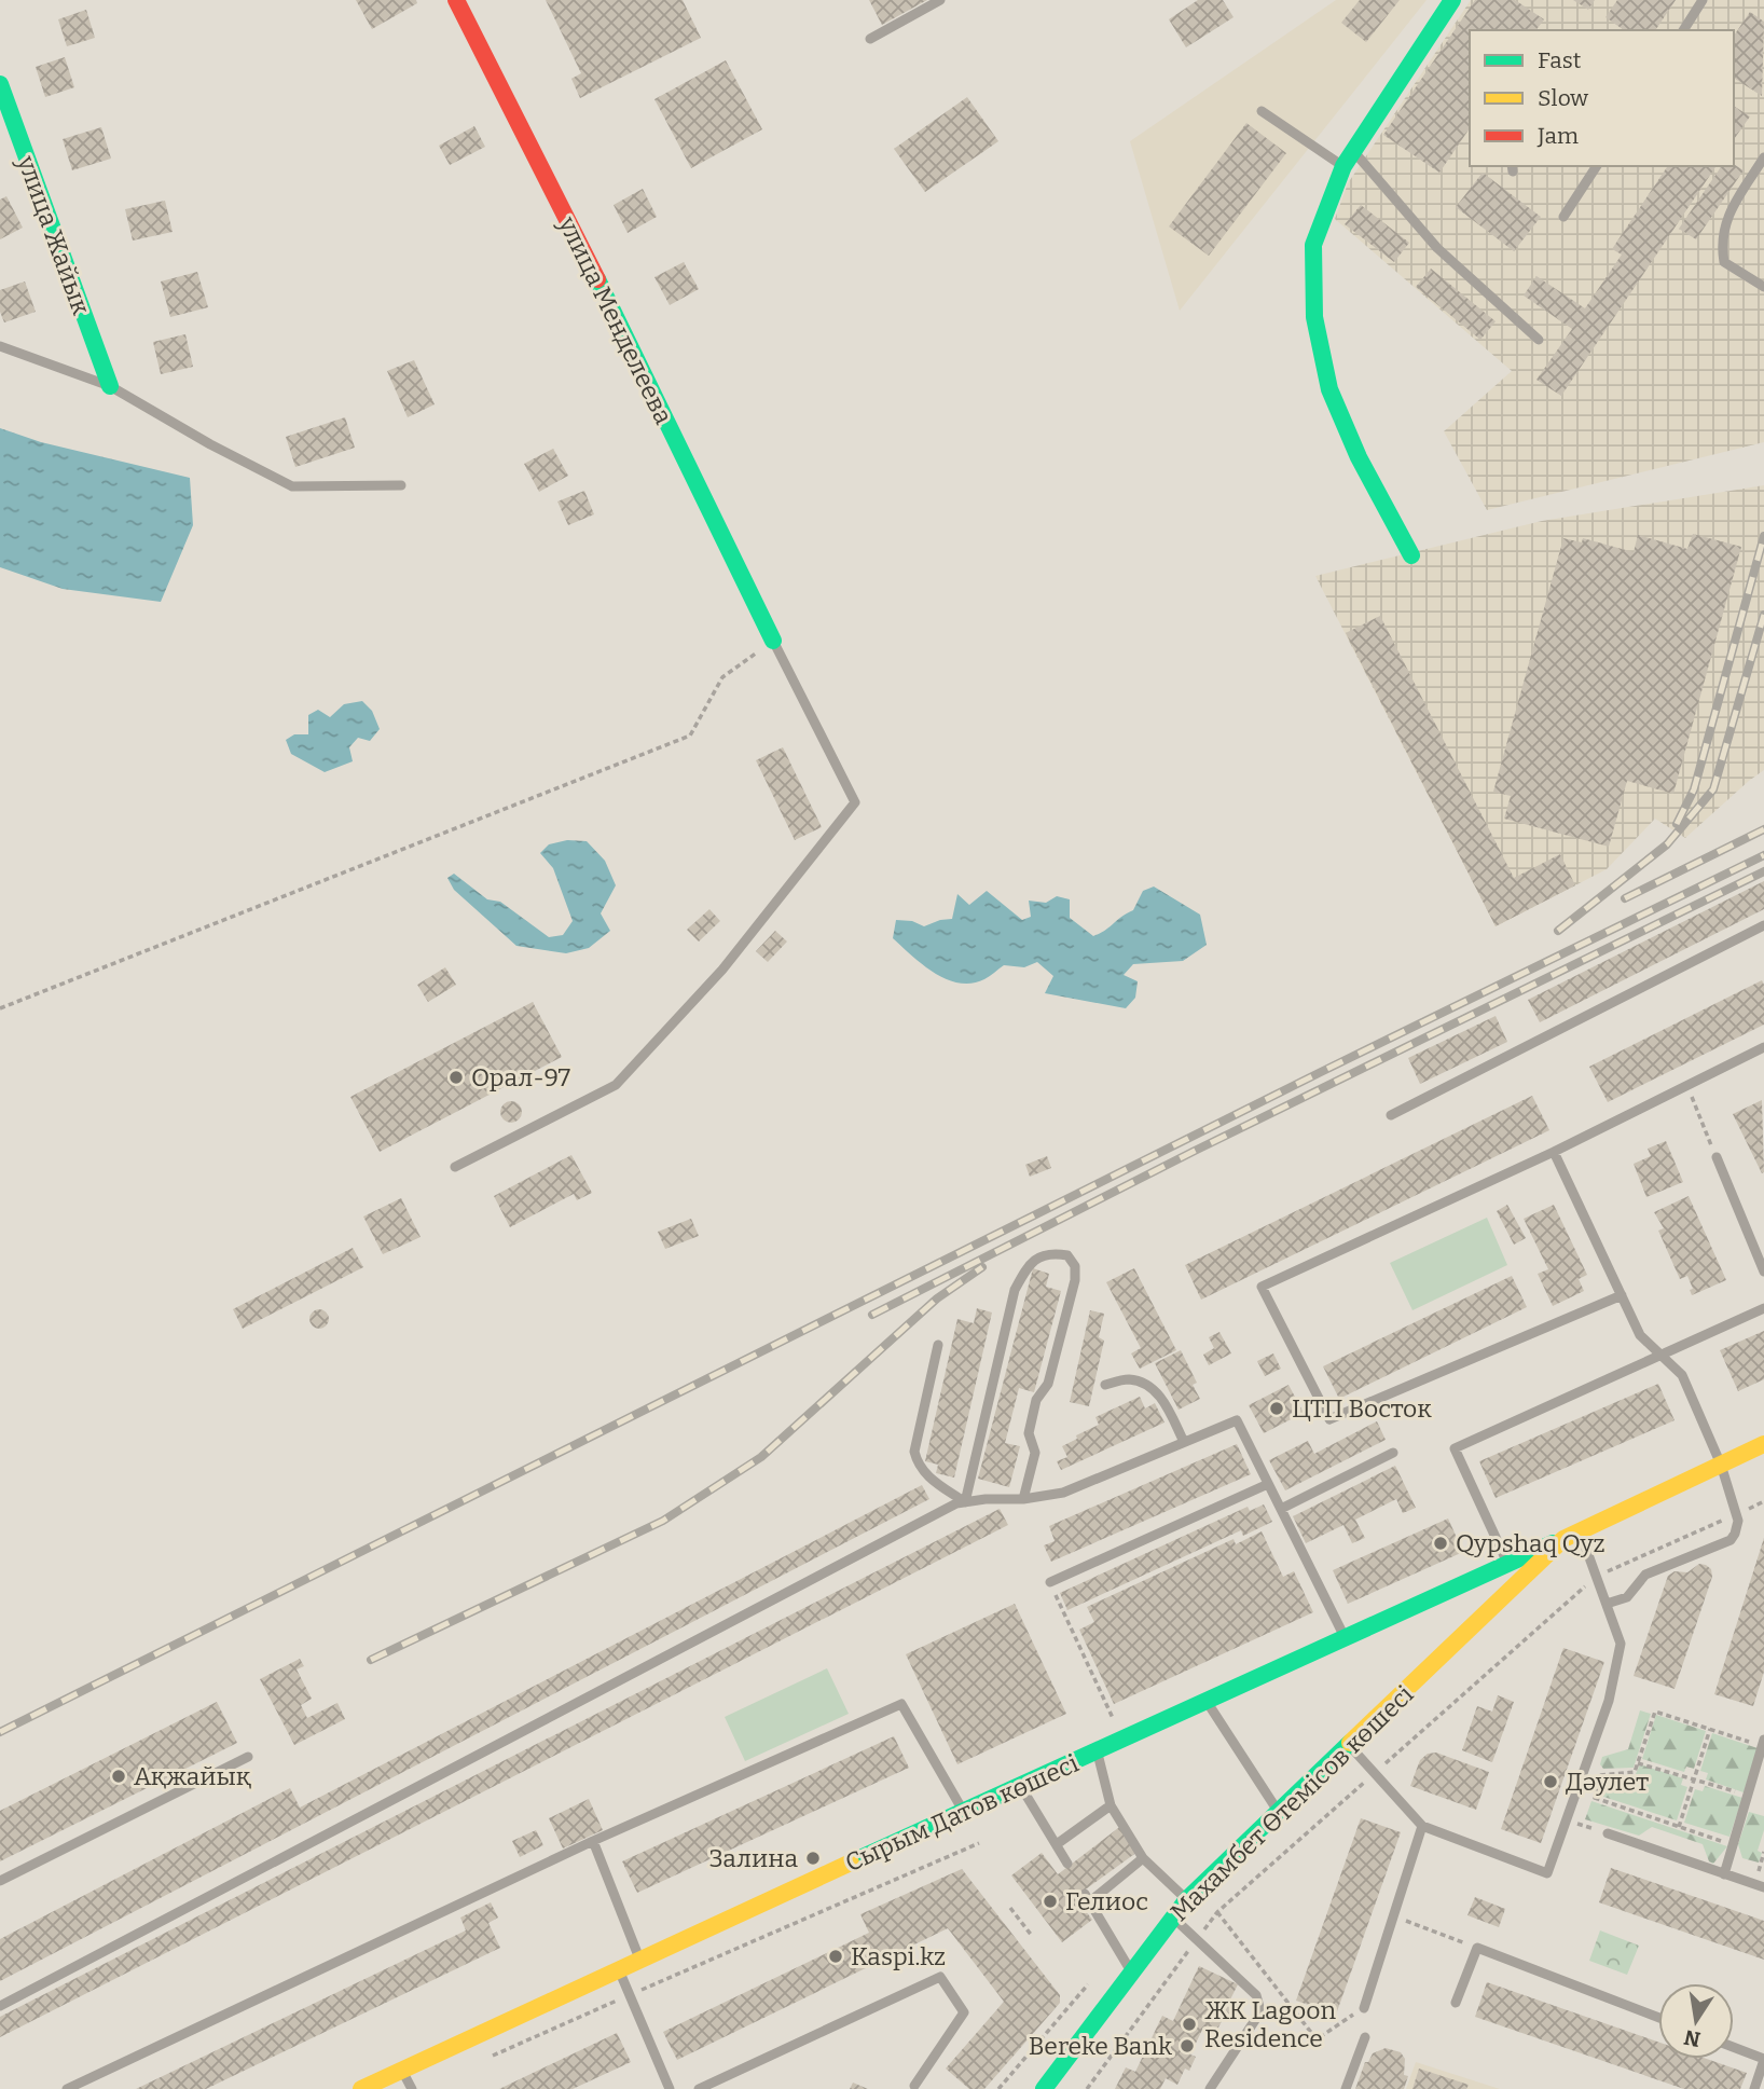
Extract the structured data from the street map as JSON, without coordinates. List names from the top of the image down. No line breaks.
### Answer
{"streets":{"main road":["улица Жайык","улица Менделеева","Махамбет Өтемісов көшесі","Сырым Датов көшесі"]},"crossings":[["Махамбет Өтемісов көшесі","Сырым Датов көшесі"]],"places":["Орал-97","ЦТП Восток","Qypshaq Qyz","Ақжайық","Дәулет","Залина","Гелиос","Kaspi.kz","ЖК Lagoon Residence","Bereke Bank"],"legend":["Fast","Slow","Jam"],"north":"bottom"}
